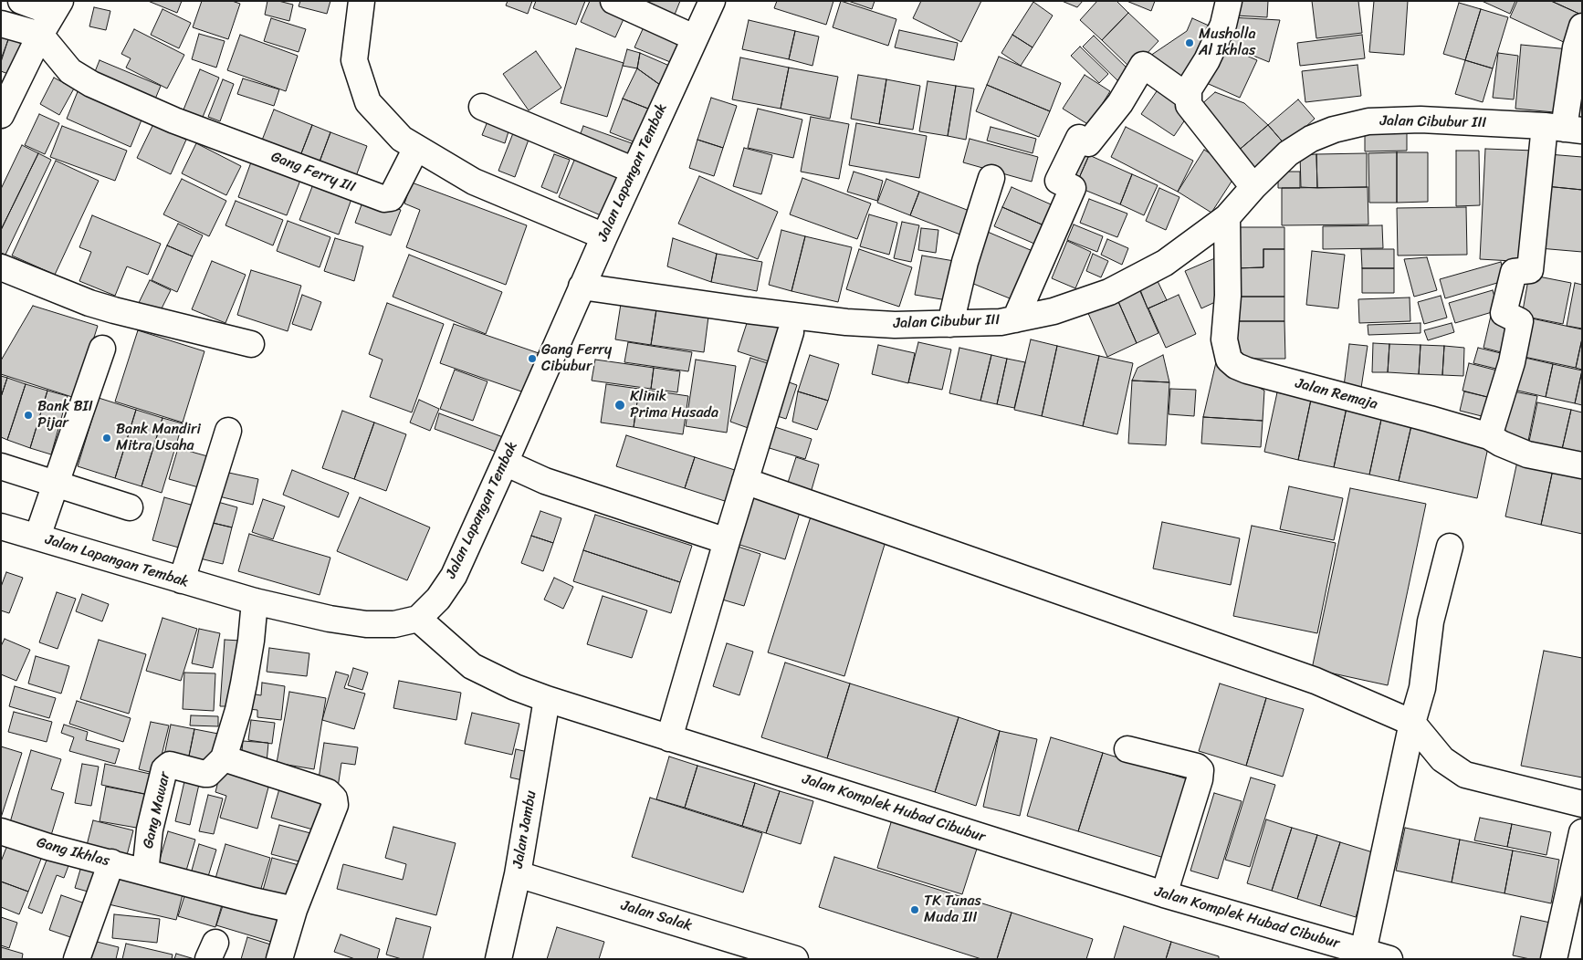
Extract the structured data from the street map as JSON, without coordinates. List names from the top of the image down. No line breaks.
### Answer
{"streets":{"street":["Jalan Cibubur III","Gang Ferry III","Jalan Lapangan Tembak","Jalan Remaja","Jalan Komplek Hubad Cibubur","Gang Mawar","Jalan Jambu","Gang Ikhlas","Jalan Salak"]},"crossings":[["Jalan Cibubur III","Jalan Lapangan Tembak"],["Jalan Cibubur III","Jalan Remaja"],["Jalan Lapangan Tembak","Jalan Komplek Hubad Cibubur"],["Jalan Lapangan Tembak","Gang Mawar"],["Jalan Komplek Hubad Cibubur","Jalan Jambu"],["Gang Mawar","Gang Ikhlas"],["Jalan Jambu","Jalan Salak"]],"places":["Musholla Al Ikhlas","Gang Ferry Cibubur","Klinik Prima Husada","Bank BII Pijar","Bank Mandiri Mitra Usaha","TK Tunas Muda III"]}
